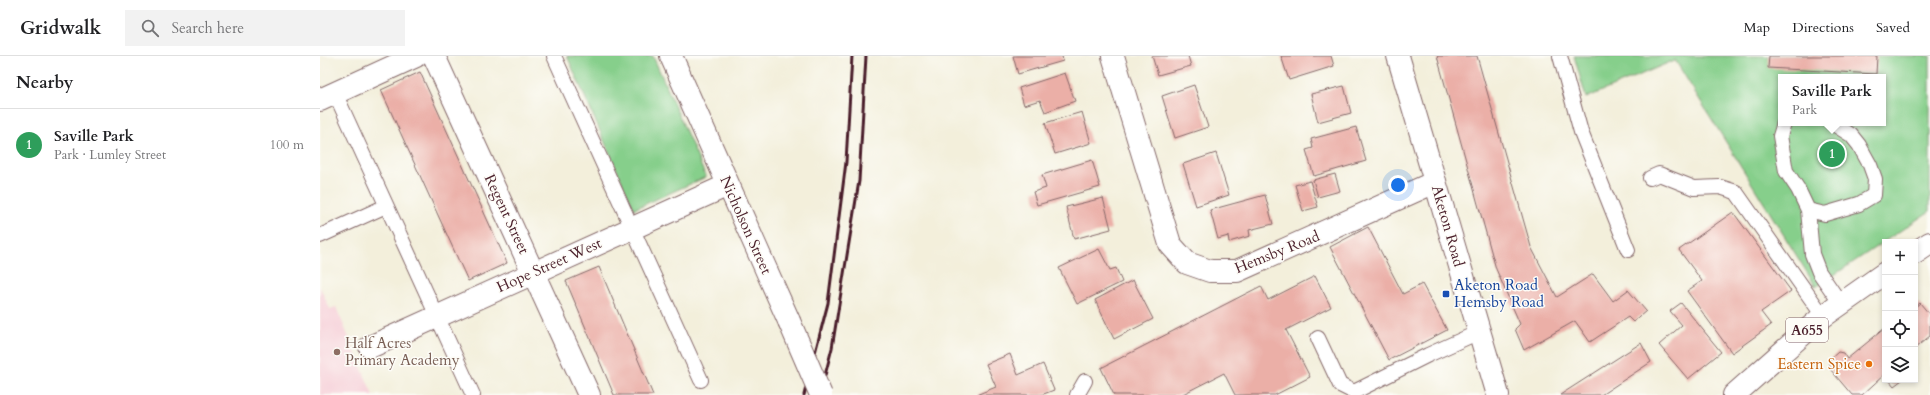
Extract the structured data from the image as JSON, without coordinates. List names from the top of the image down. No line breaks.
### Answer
{"streets":{"street":["Regent Street","Nicholson Street","Aketon Road","Hemsby Road","Hope Street West","A655"]},"crossings":[["Regent Street","Hope Street West"],["Nicholson Street","Hope Street West"],["Aketon Road","Hemsby Road"]],"places":{"transit":["Aketon Road Hemsby Road"],"other":["Half Acres Primary Academy","Eastern Spice"]},"page":{"header":"Gridwalk","search":"Search here","nav":["Map","Directions","Saved"],"heading":"Nearby","popup":["Saville Park","Park"],"list":[{"mark":"1","name":"Saville Park","note":"Park · Lumley Street","value":"100 m"}],"pins":"1","map_buttons":["+","−"]}}
